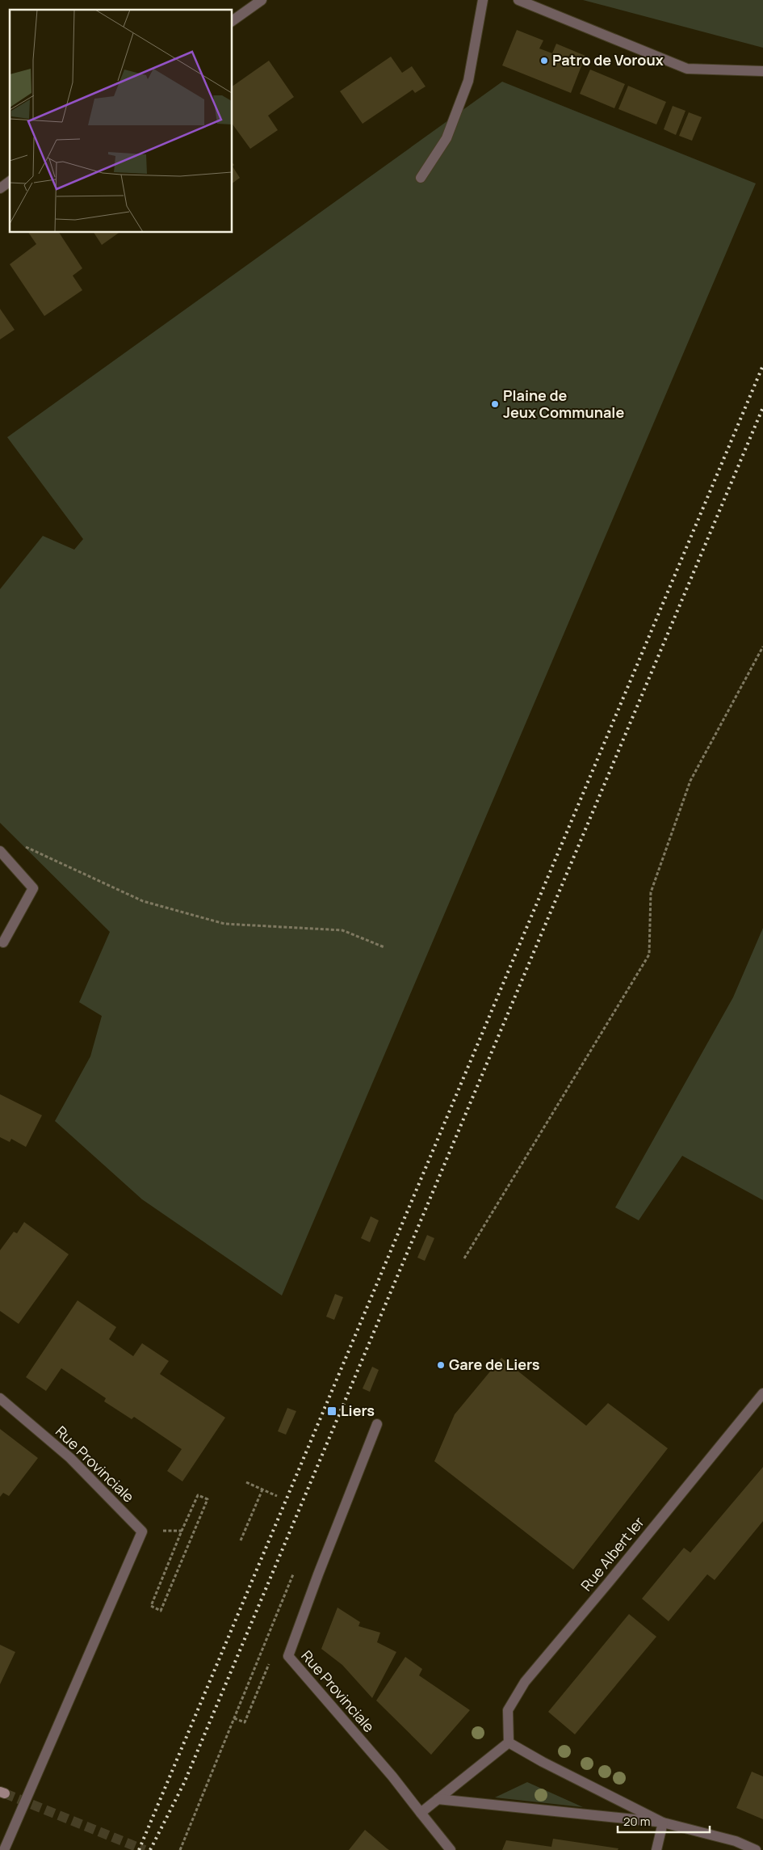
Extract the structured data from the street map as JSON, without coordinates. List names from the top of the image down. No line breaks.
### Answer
{"streets":{"street":["Rue Provinciale","Rue Albert Ier"]},"places":{"other":["Patro de Voroux","Plaine de Jeux Communale","Gare de Liers"],"transit":["Liers"]},"scale_bar":"20 m"}
